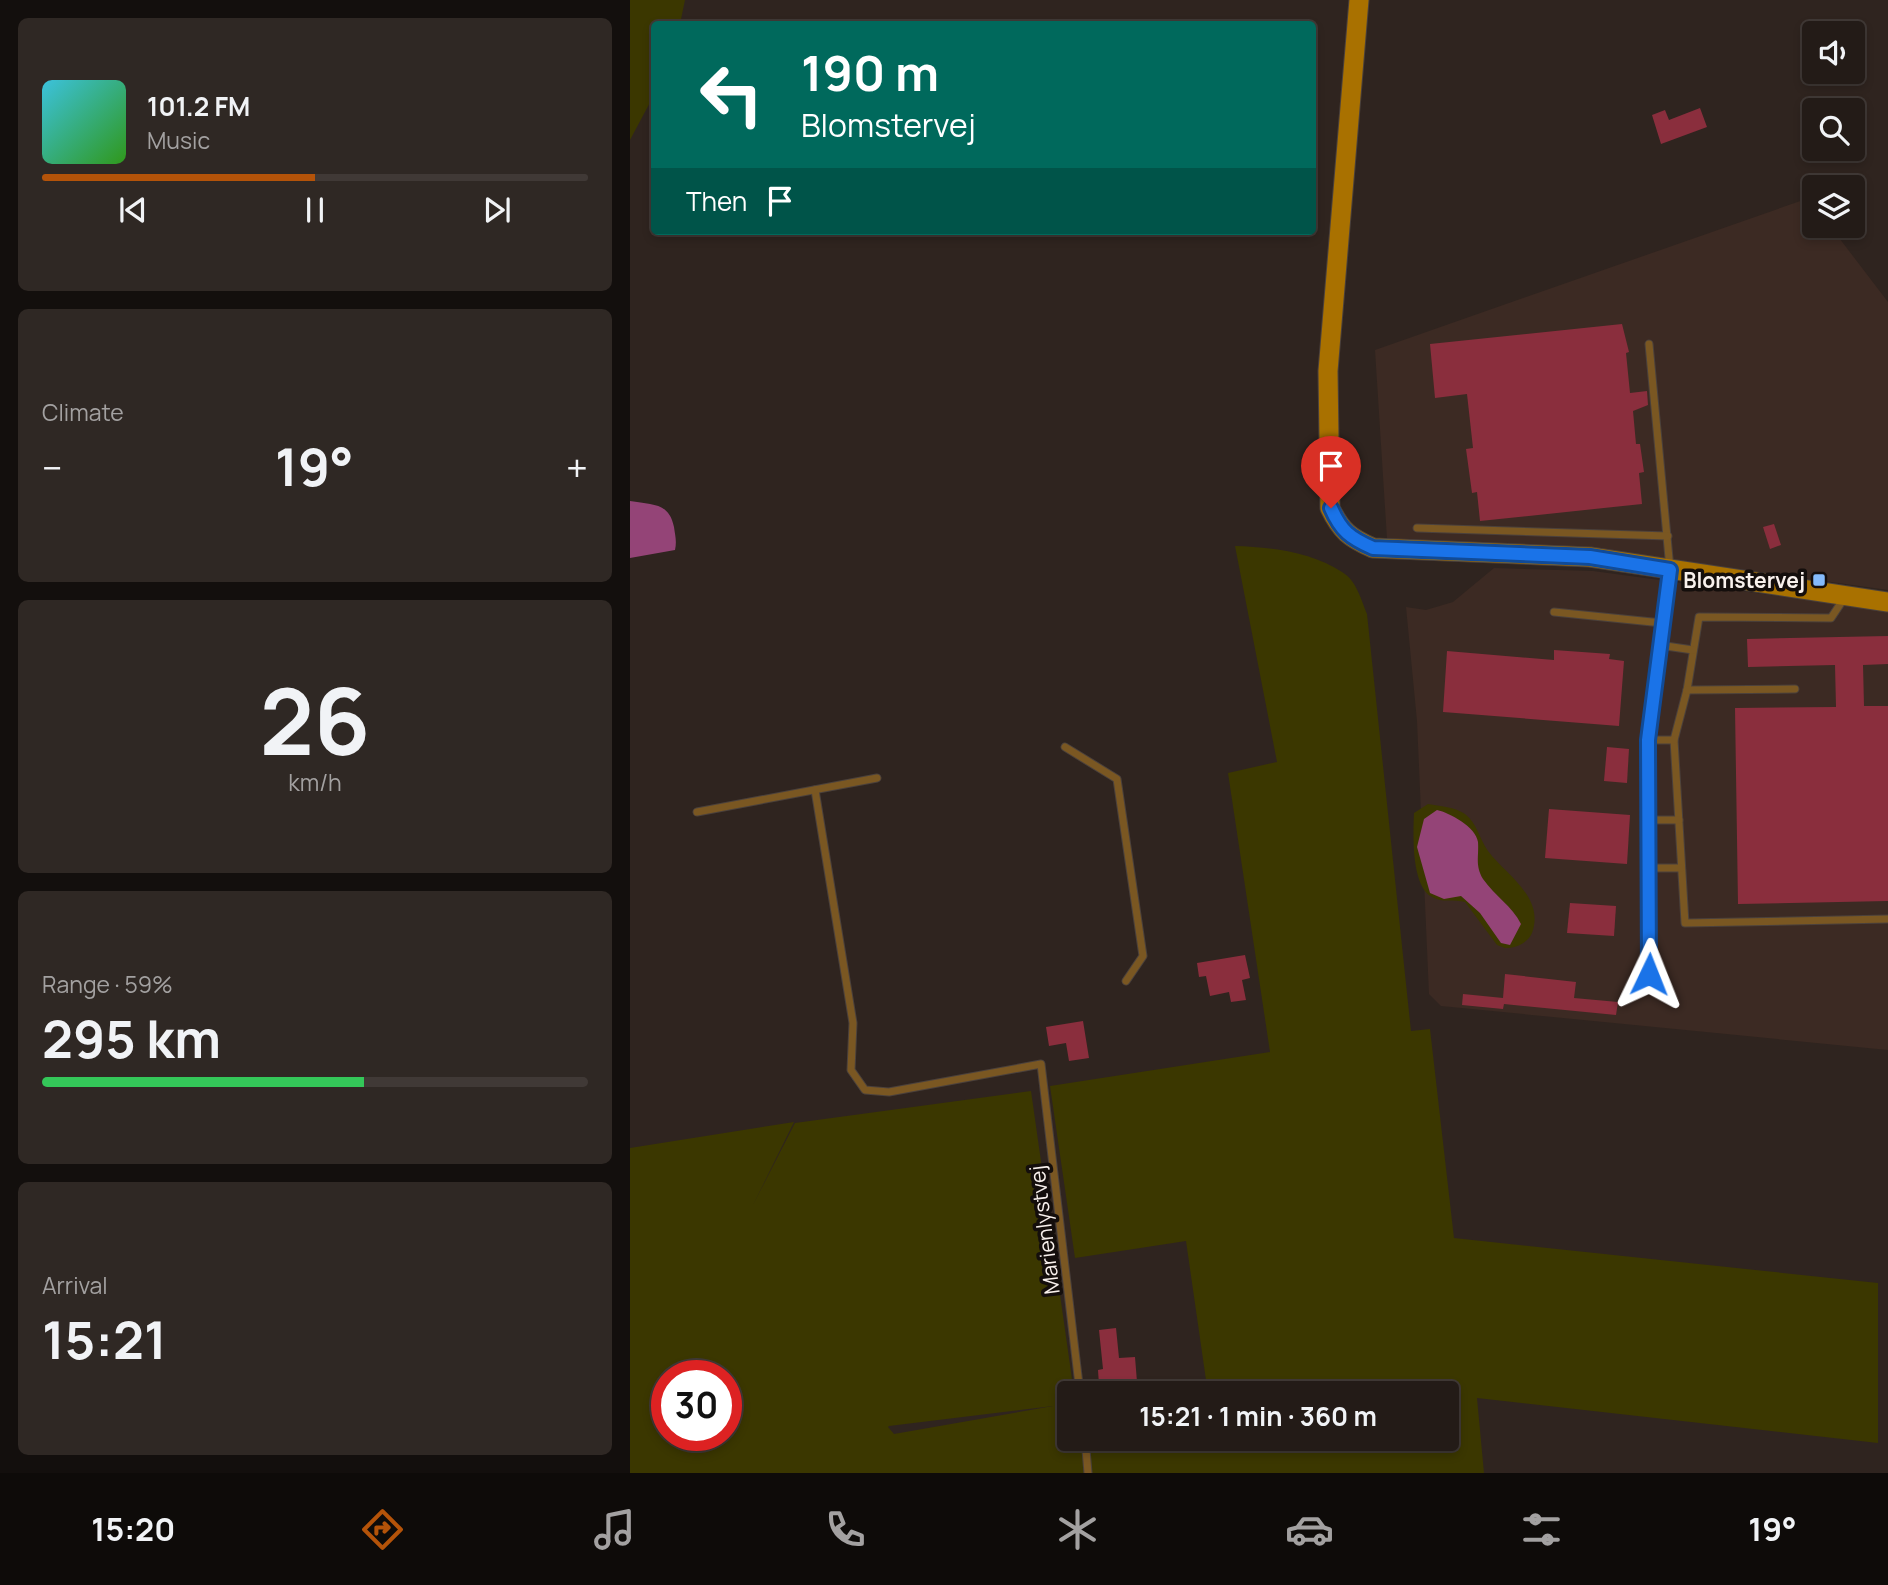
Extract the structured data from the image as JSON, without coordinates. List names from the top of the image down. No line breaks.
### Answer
{"streets":{"lane":["Marienlystvej"]},"places":{"transit":["Blomstervej"]},"page":{"turn":["190 m","Blomstervej"],"song":["101.2 FM","Music"],"then":"Then","tile":["Climate",["26","km/h"],["Range · 59%","295 km"],["Arrival","15:21"]],"heat":["−","19°","+"],"limit":"30","trip":"15:21 · 1 min · 360 m","tabs":["15:20","19°"]}}
